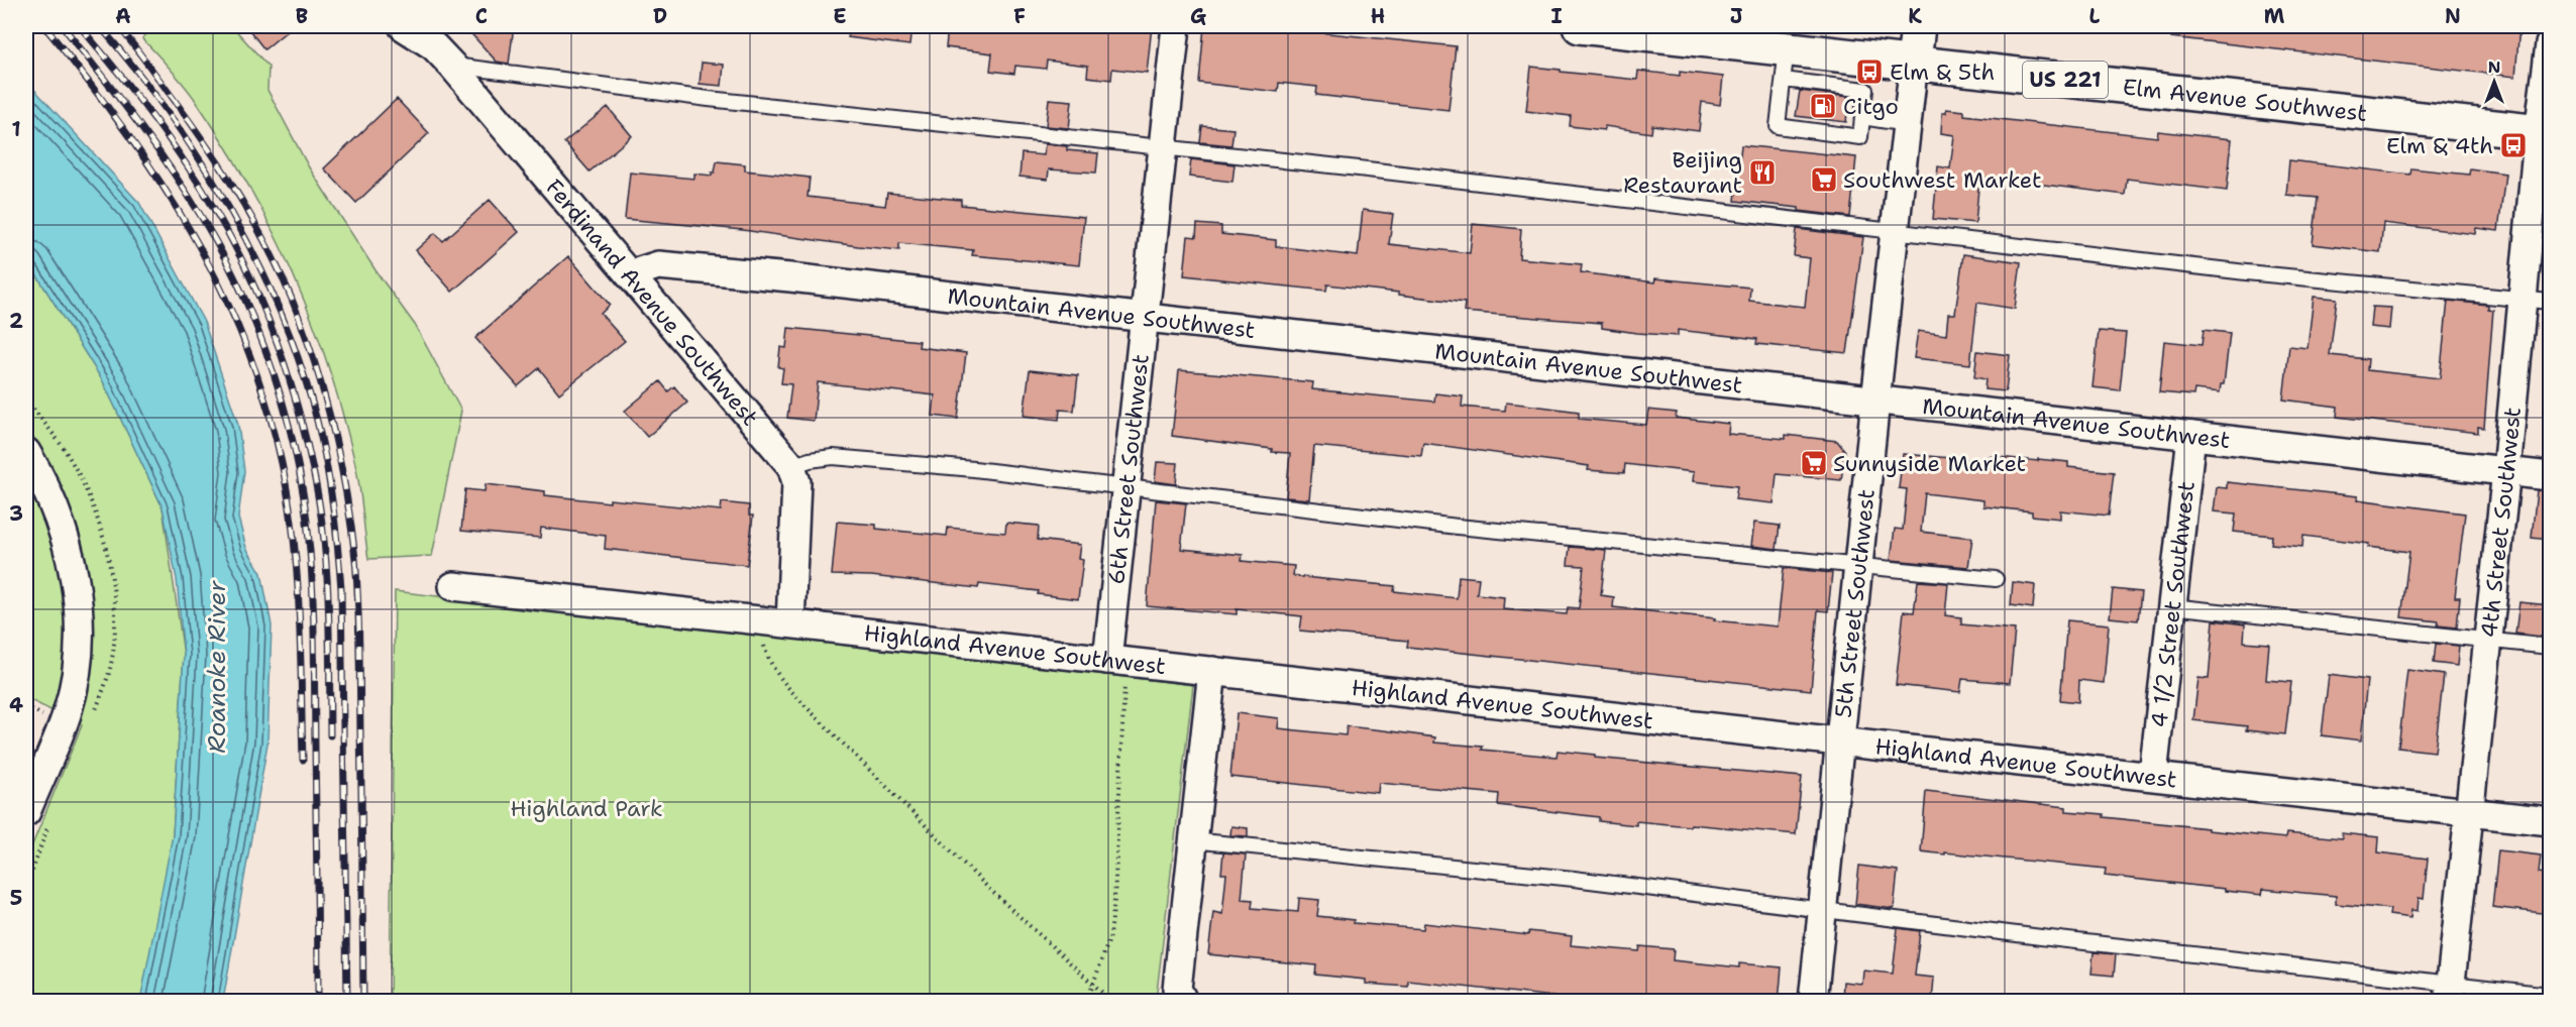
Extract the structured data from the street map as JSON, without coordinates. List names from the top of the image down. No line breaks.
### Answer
{"streets":{"main road":["US 221","Elm Avenue Southwest","5th Street Southwest"],"street":["Ferdinand Avenue Southwest","Mountain Avenue Southwest","6th Street Southwest","4th Street Southwest","4 1/2 Street Southwest","Highland Avenue Southwest"]},"crossings":[["Elm Avenue Southwest","4th Street Southwest"],["Elm Avenue Southwest","5th Street Southwest"],["Ferdinand Avenue Southwest","Mountain Avenue Southwest"],["Mountain Avenue Southwest","6th Street Southwest"],["Mountain Avenue Southwest","4th Street Southwest"],["Mountain Avenue Southwest","5th Street Southwest"],["Mountain Avenue Southwest","4 1/2 Street Southwest"],["6th Street Southwest","Highland Avenue Southwest"],["4th Street Southwest","Highland Avenue Southwest"],["5th Street Southwest","Highland Avenue Southwest"],["4 1/2 Street Southwest","Highland Avenue Southwest"]],"water":["Roanoke River"],"parks":["Highland Park"],"places":{"bus stop":["Elm & 5th","Elm & 4th"],"fuel station":["Citgo"],"restaurant":["Beijing Restaurant"],"supermarket":["Southwest Market","Sunnyside Market"]},"north":"top","grid":{"columns":["A","B","C","D","E","F","G","H","I","J","K","L","M","N"],"rows":["1","2","3","4","5"]}}
